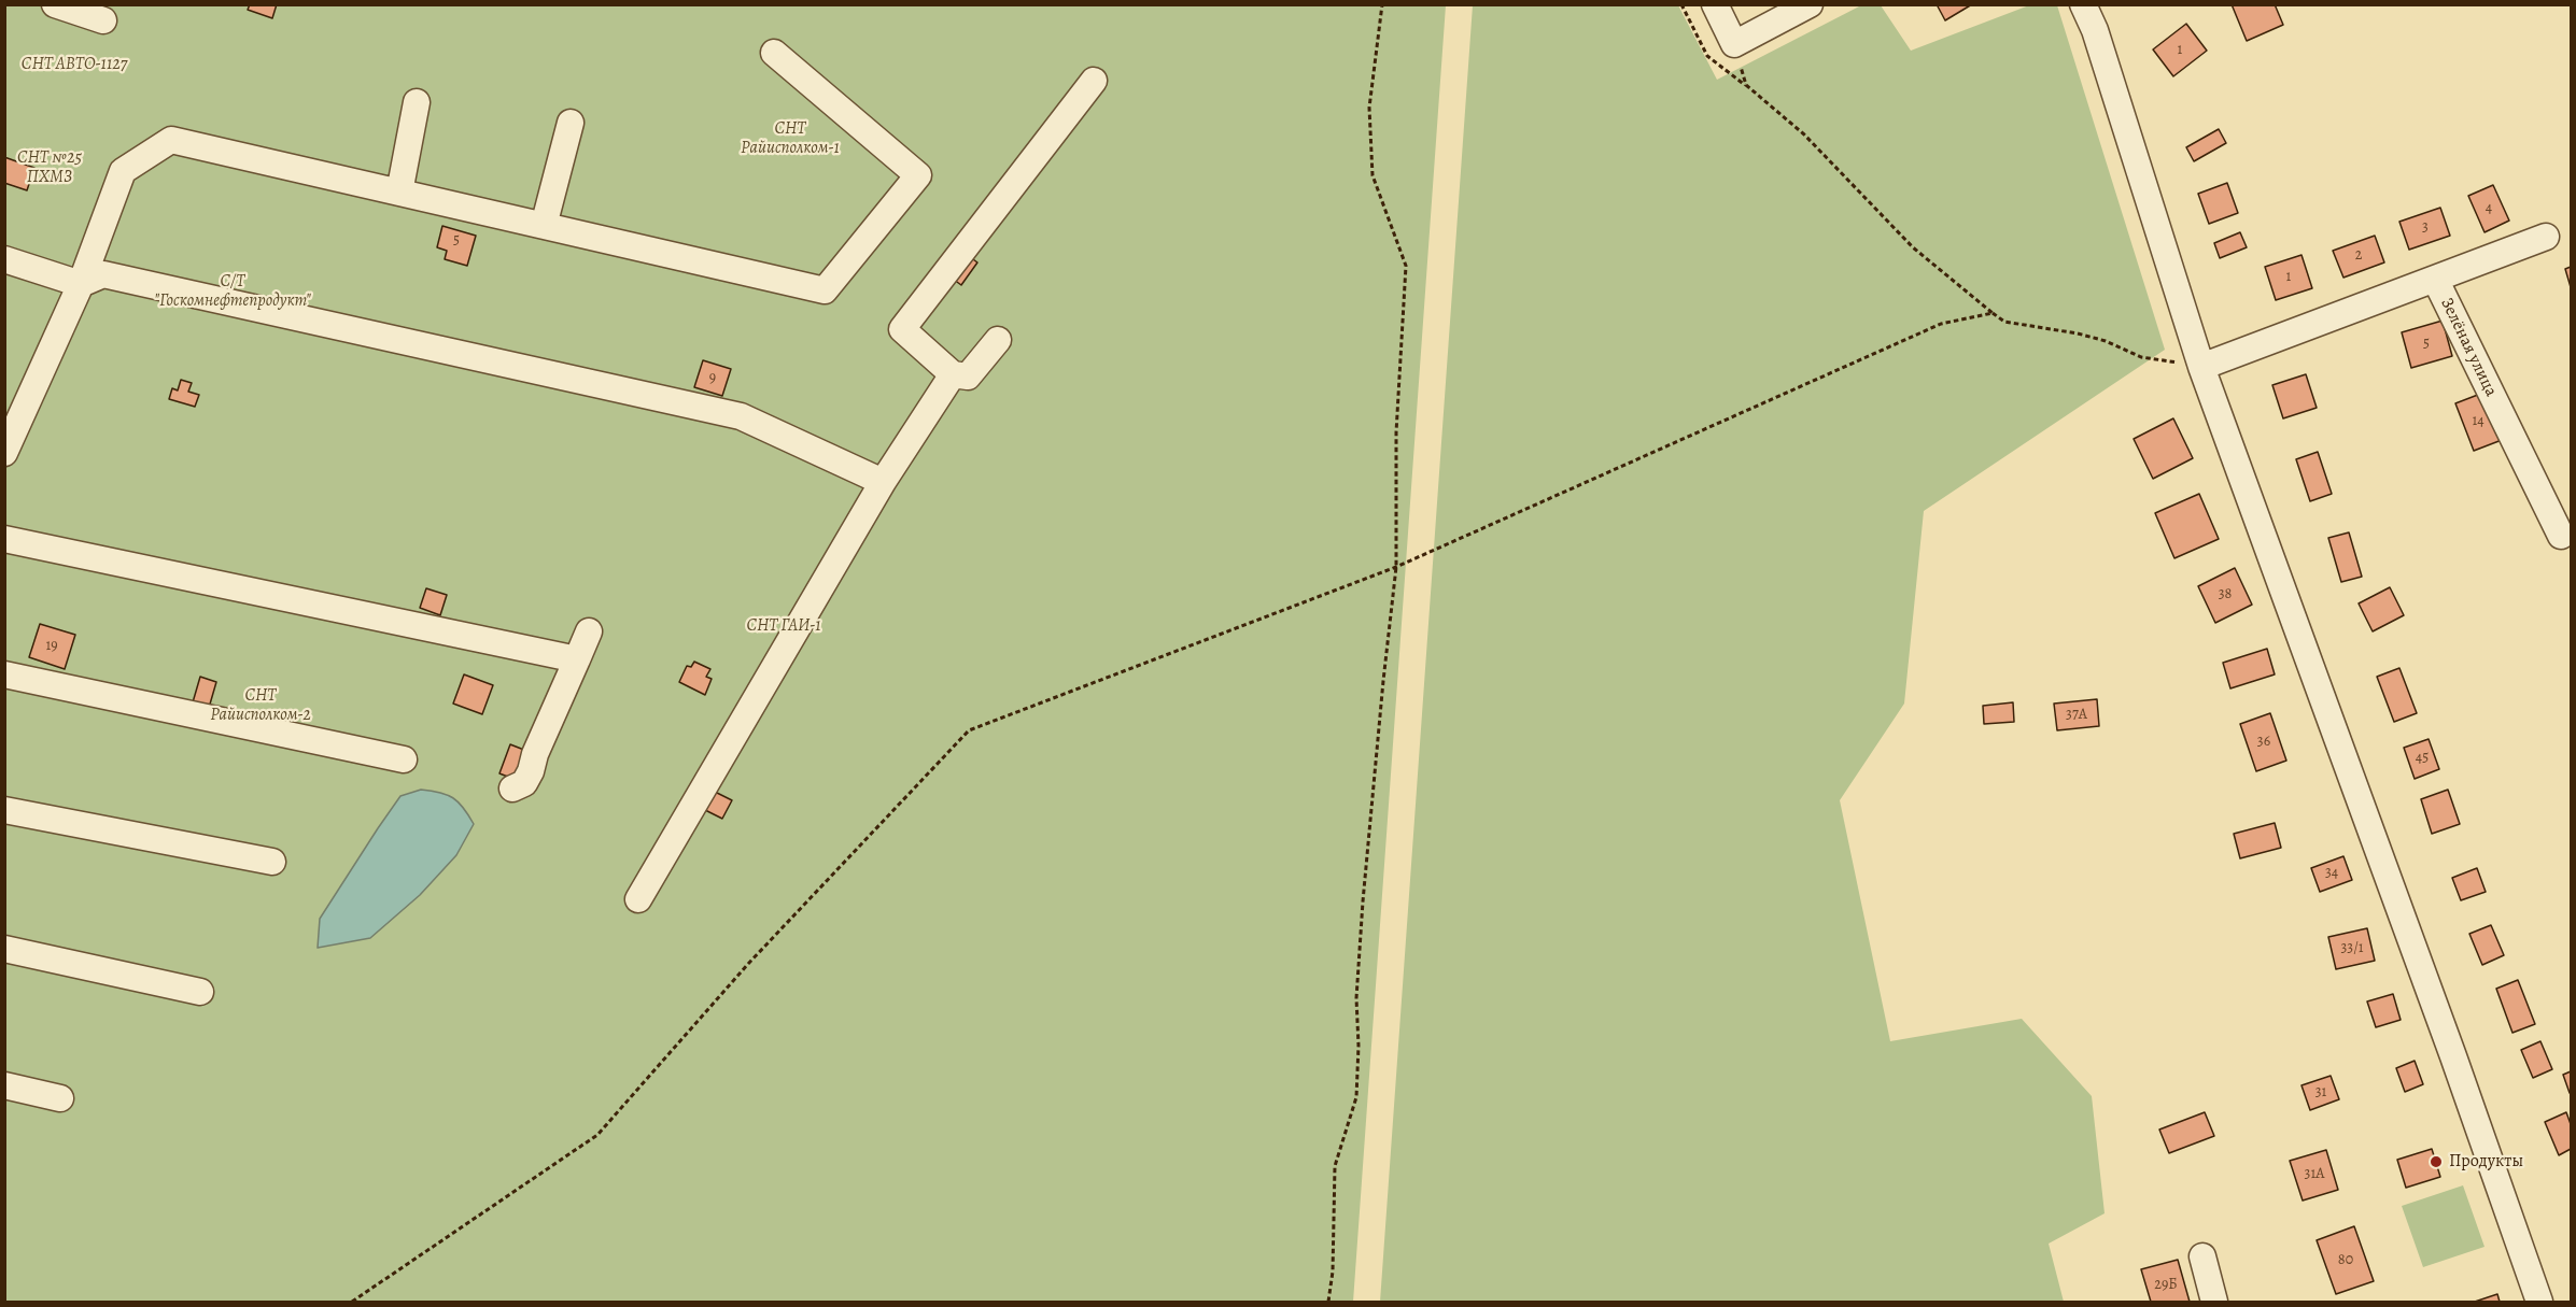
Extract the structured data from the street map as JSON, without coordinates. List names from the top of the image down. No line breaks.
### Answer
{"streets":{"street":["Зелёная улица"]},"parks":["СНТ АВТО-1127","СНТ Райисполком-1","СНТ №25 ПХМЗ","С/Т \"Госкомнефтепродукт\"","СНТ ГАИ-1","СНТ Райисполком-2"],"places":["Продукты"],"house_numbers":["1","4","3","5","2","1","5","9","14","38","19","37А","36","45","34","33/1","31","31А","80","29Б"]}
